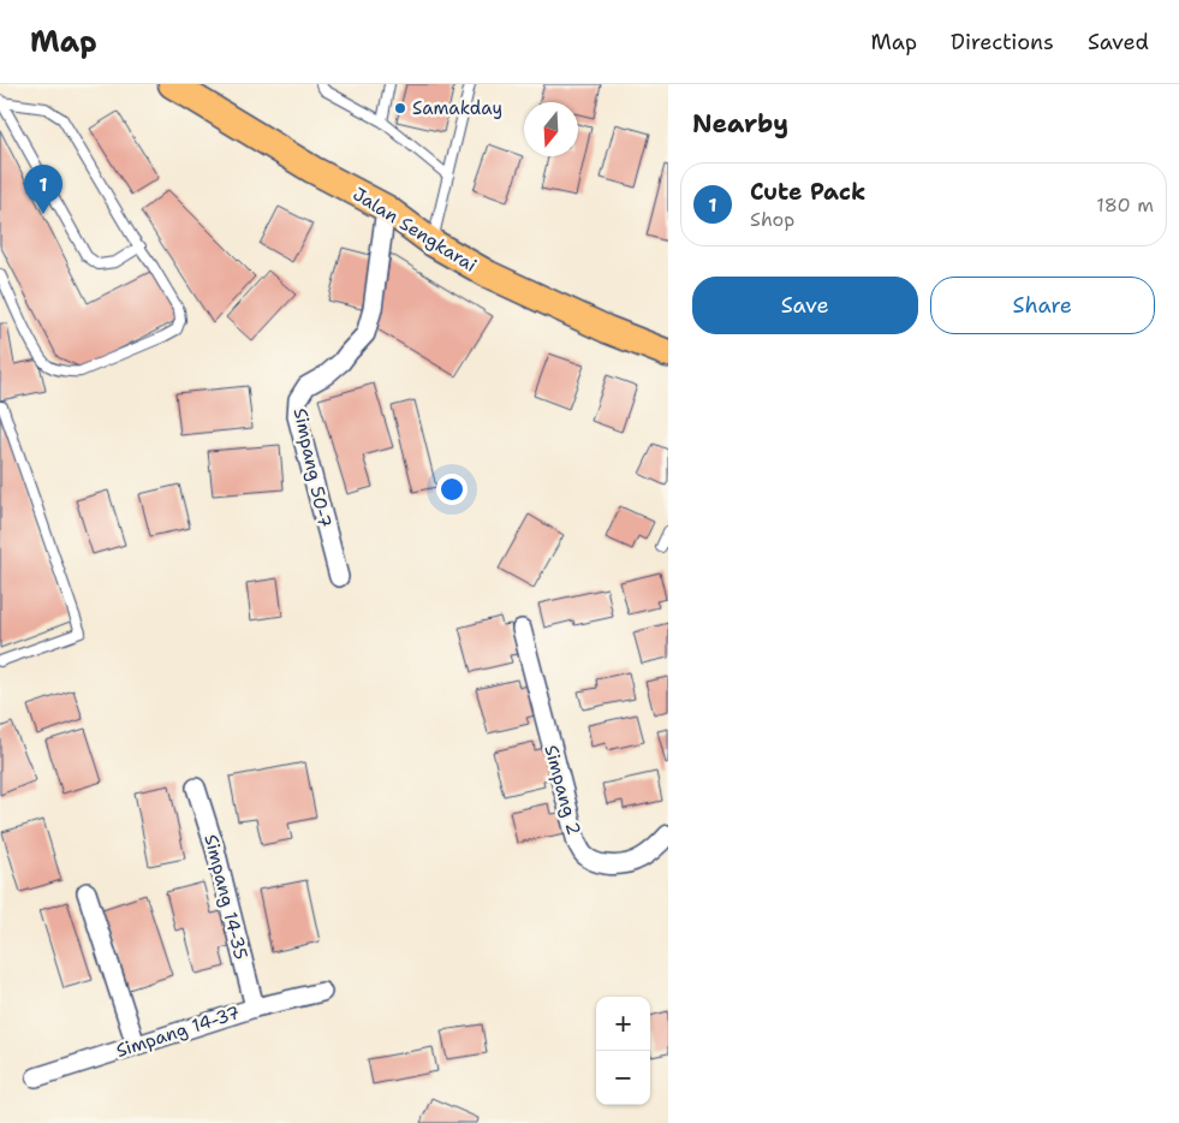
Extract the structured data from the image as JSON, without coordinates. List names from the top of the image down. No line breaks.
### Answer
{"streets":{"main road":["Jalan Sengkarai"],"street":["Simpang 50-7","Simpang 2","Simpang 14-35","Simpang 14-37"]},"crossings":[["Jalan Sengkarai","Simpang 50-7"],["Simpang 14-35","Simpang 14-37"]],"places":["Samakday"],"north":"bottom","page":{"header":"Map","nav":["Map","Directions","Saved"],"heading":"Nearby","list":[{"mark":"1","name":"Cute Pack","note":"Shop","value":"180 m"}],"pins":"1","buttons":["Save","Share"],"map_buttons":["+","−"]}}
